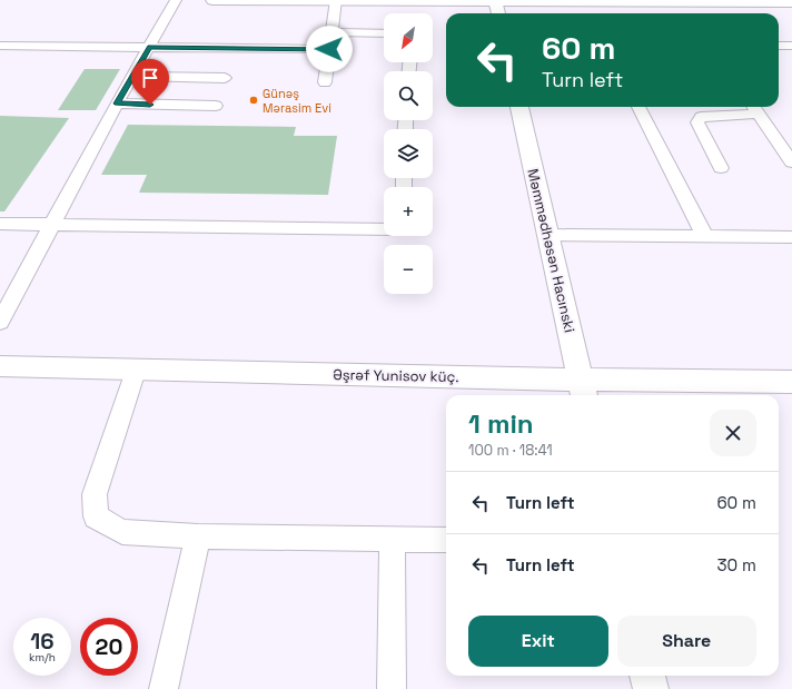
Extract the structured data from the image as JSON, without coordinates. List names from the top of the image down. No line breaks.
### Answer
{"streets":{"street":["Məmmədhəsən Hacınski","Əşrəf Yunisov küç."]},"crossings":[["Məmmədhəsən Hacınski","Əşrəf Yunisov küç."]],"places":["Günəş Mərasim Evi"],"north":"bottom left","page":{"map_buttons":["+","−"],"turn":["60 m","Turn left"],"heading":["1 min","100 m · 18:41"],"list":[{"name":"Turn left","value":"60 m"},{"name":"Turn left","value":"30 m"}],"buttons":["Exit","Share"],"speed":"16 km/h","limit":"20"}}
